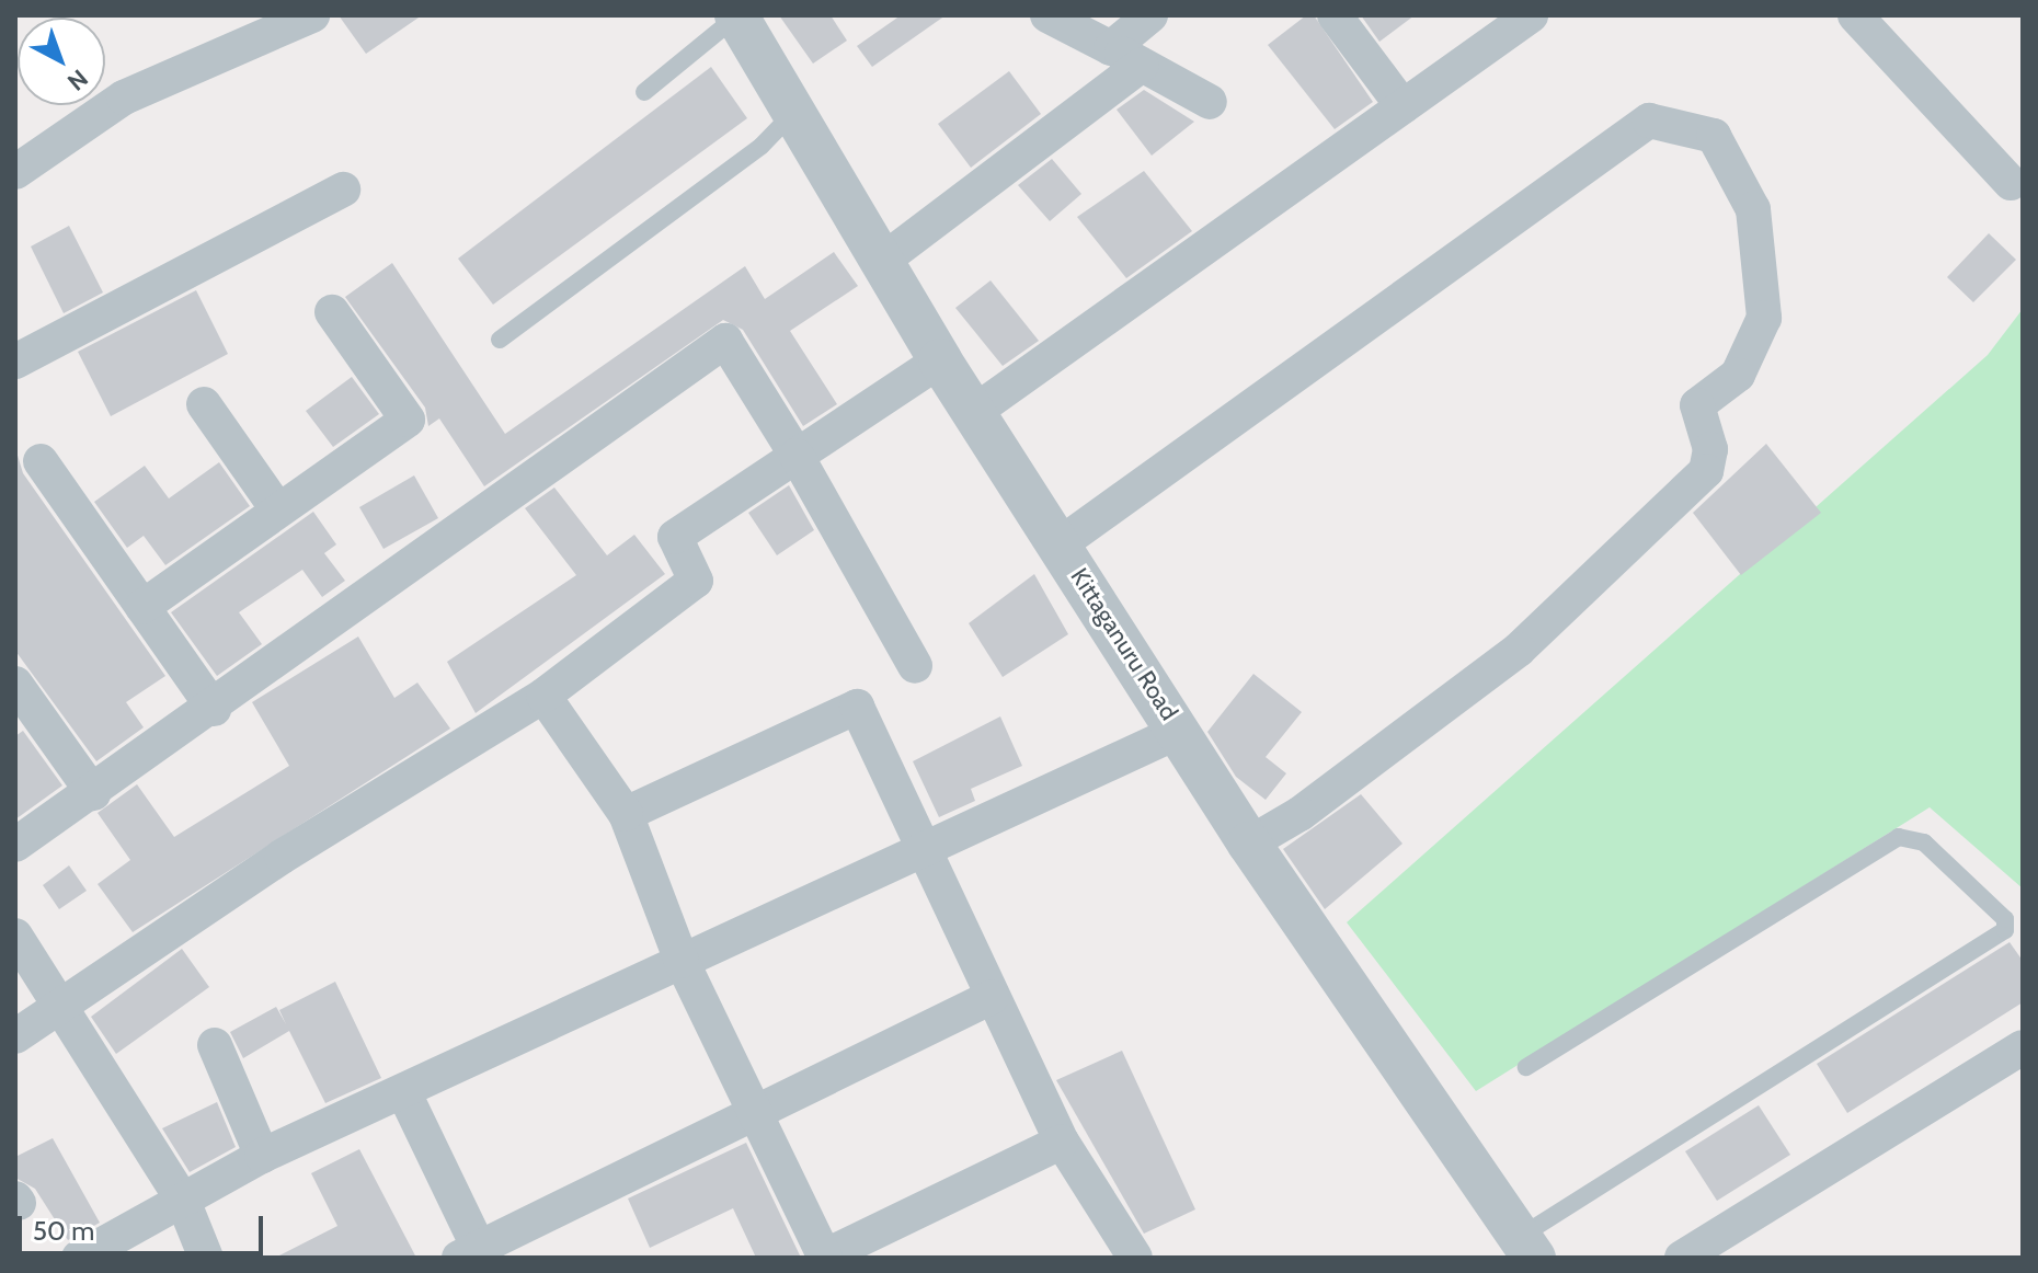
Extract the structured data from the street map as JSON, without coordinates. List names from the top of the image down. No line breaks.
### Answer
{"streets":{"street":["Kittaganuru Road"]},"scale_bar":"50 m","north":"bottom right"}
